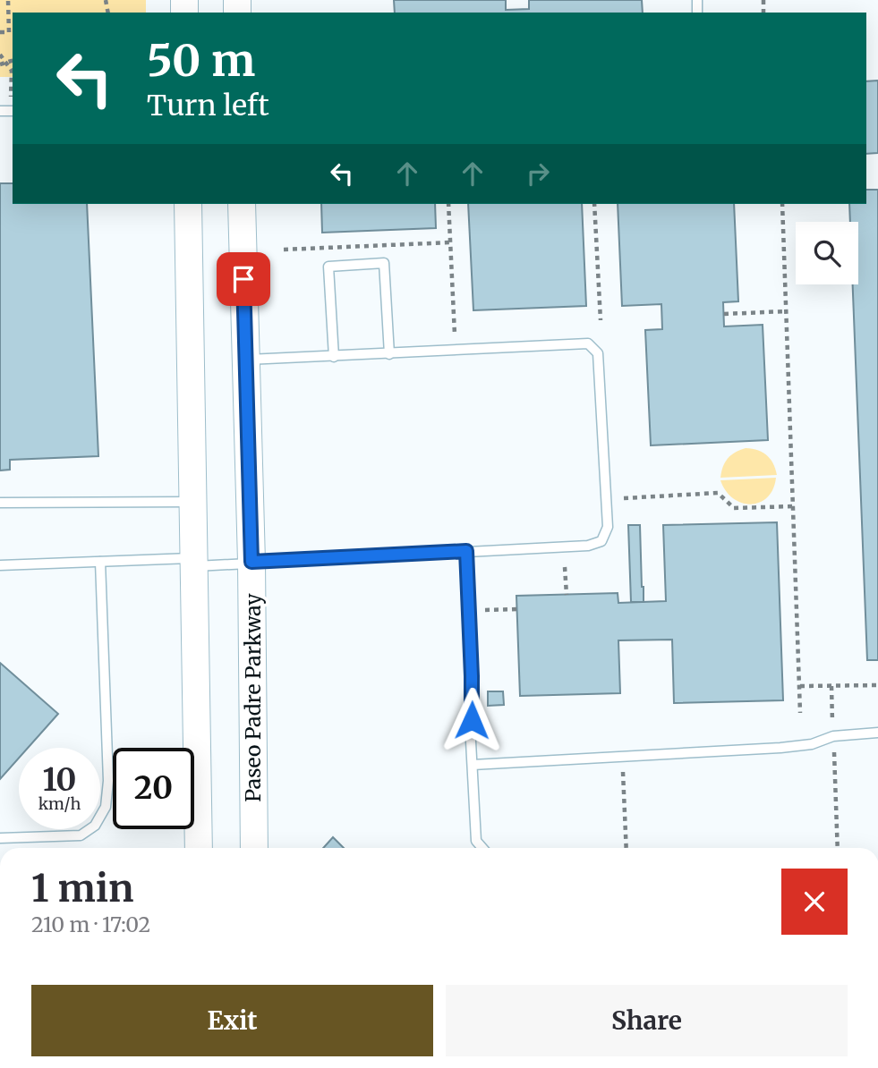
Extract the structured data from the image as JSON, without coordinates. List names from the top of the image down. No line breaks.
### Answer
{"streets":{"main road":["Paseo Padre Parkway"]},"page":{"turn":["50 m","Turn left"],"speed":"10 km/h","limit":"20","heading":["1 min","210 m · 17:02"],"buttons":["Exit","Share"]}}
